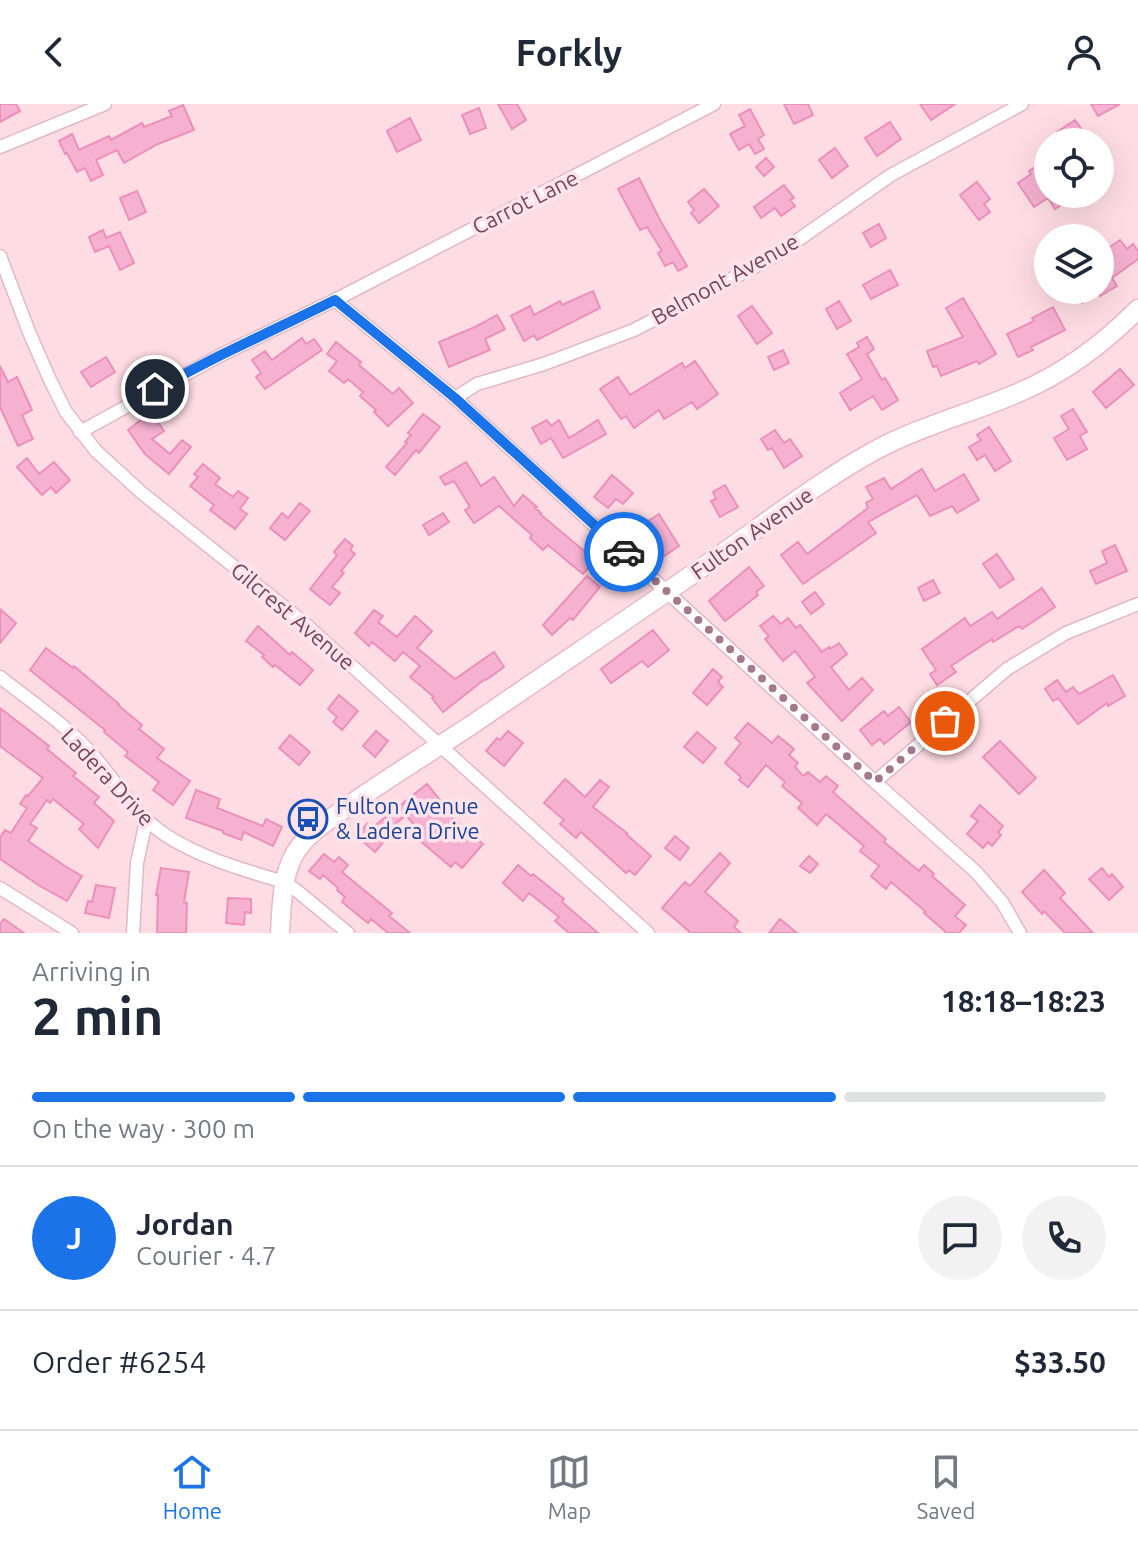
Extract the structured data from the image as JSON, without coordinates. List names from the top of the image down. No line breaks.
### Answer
{"streets":{"street":["Carrot Lane","Belmont Avenue","Fulton Avenue","Gilcrest Avenue","Ladera Drive"]},"crossings":[["Carrot Lane","Gilcrest Avenue"],["Fulton Avenue","Gilcrest Avenue"],["Fulton Avenue","Ladera Drive"]],"places":{"bus stop":["Fulton Avenue & Ladera Drive"]},"page":{"header":"Forkly","heading":["2 min","Arriving in","18:18–18:23"],"panel":["Jordan","Courier · 4.7","Order #6254","$33.50"],"bar":"On the way · 300 m","round":"J","tabs":["Home","Map","Saved"]}}
